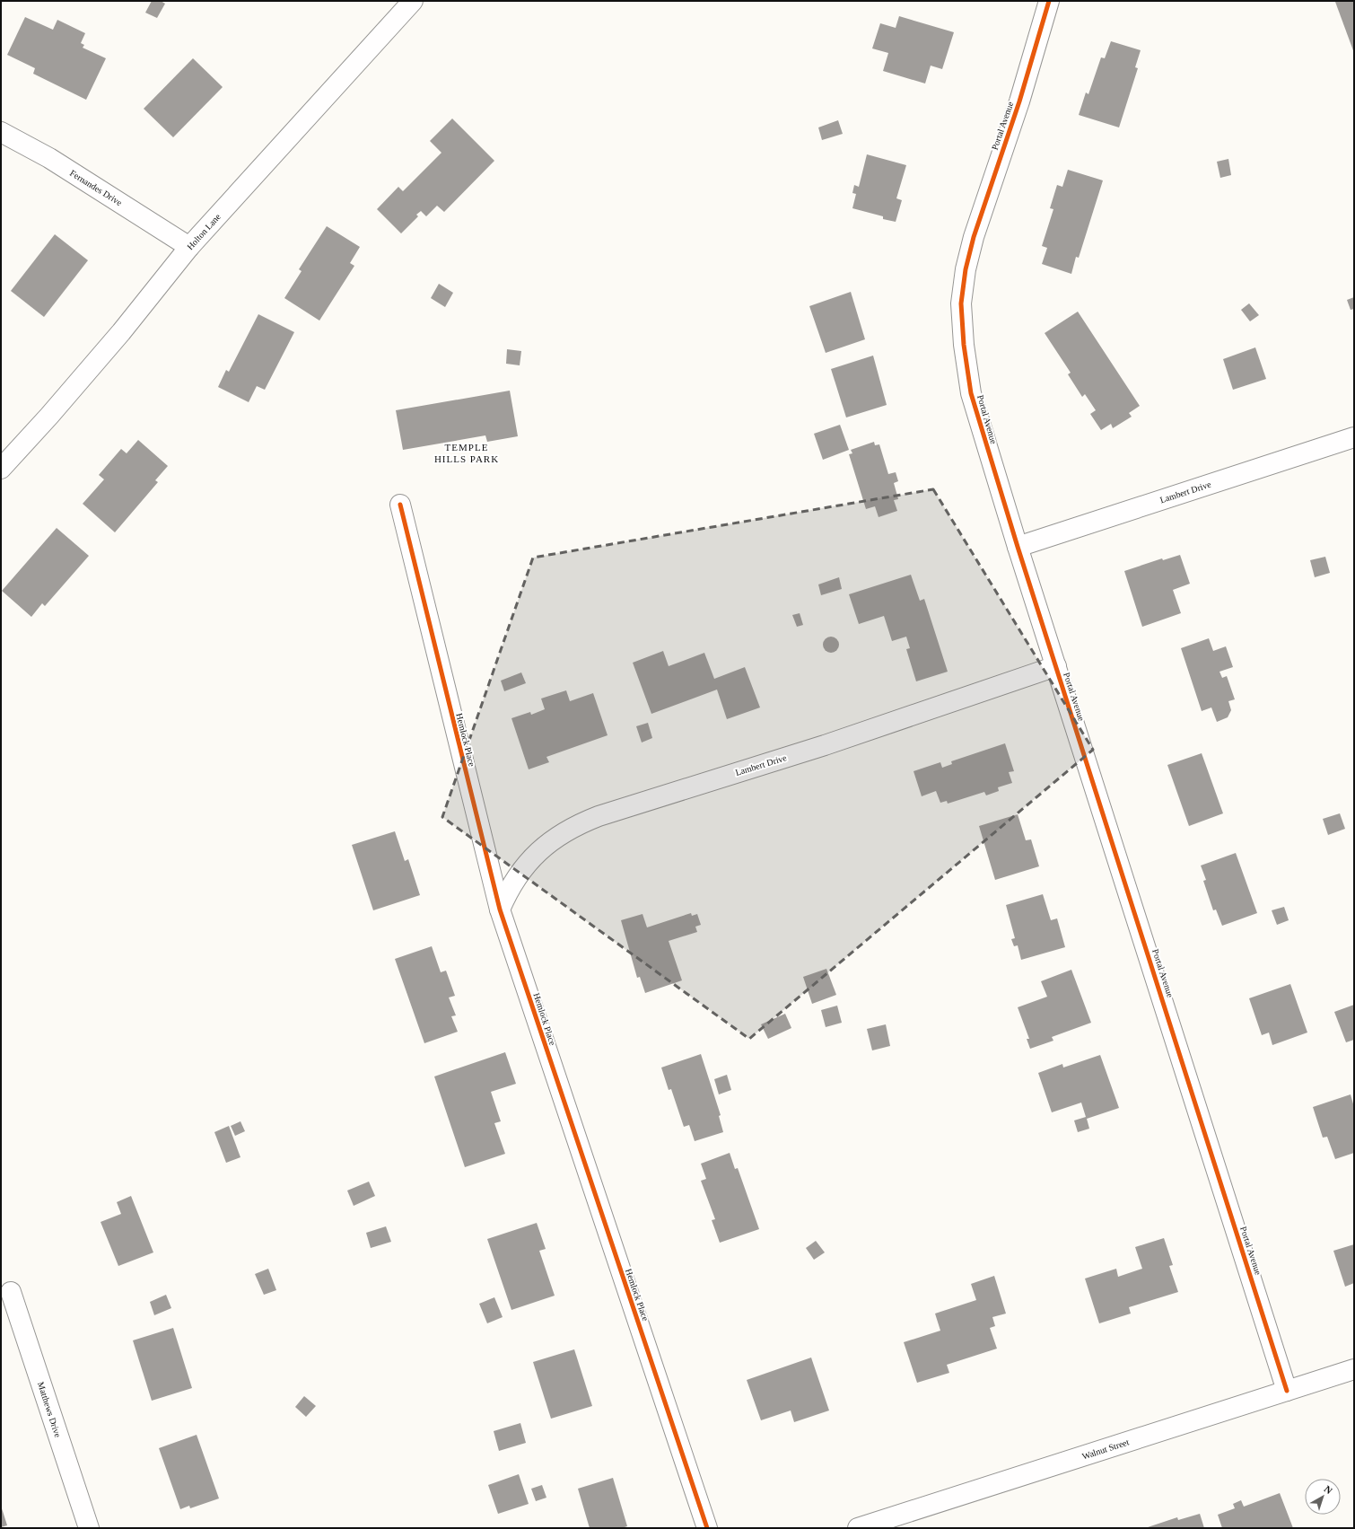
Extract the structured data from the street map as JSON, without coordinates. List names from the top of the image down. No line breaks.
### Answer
{"streets":{"street":["Portal Avenue","Fernandes Drive","Holton Lane","Lambert Drive","Hemlock Place","Matthews Drive","Walnut Street"]},"crossings":[["Portal Avenue","Lambert Drive"],["Portal Avenue","Walnut Street"],["Fernandes Drive","Holton Lane"],["Lambert Drive","Hemlock Place"]],"districts":["TEMPLE HILLS PARK"],"north":"top right"}
